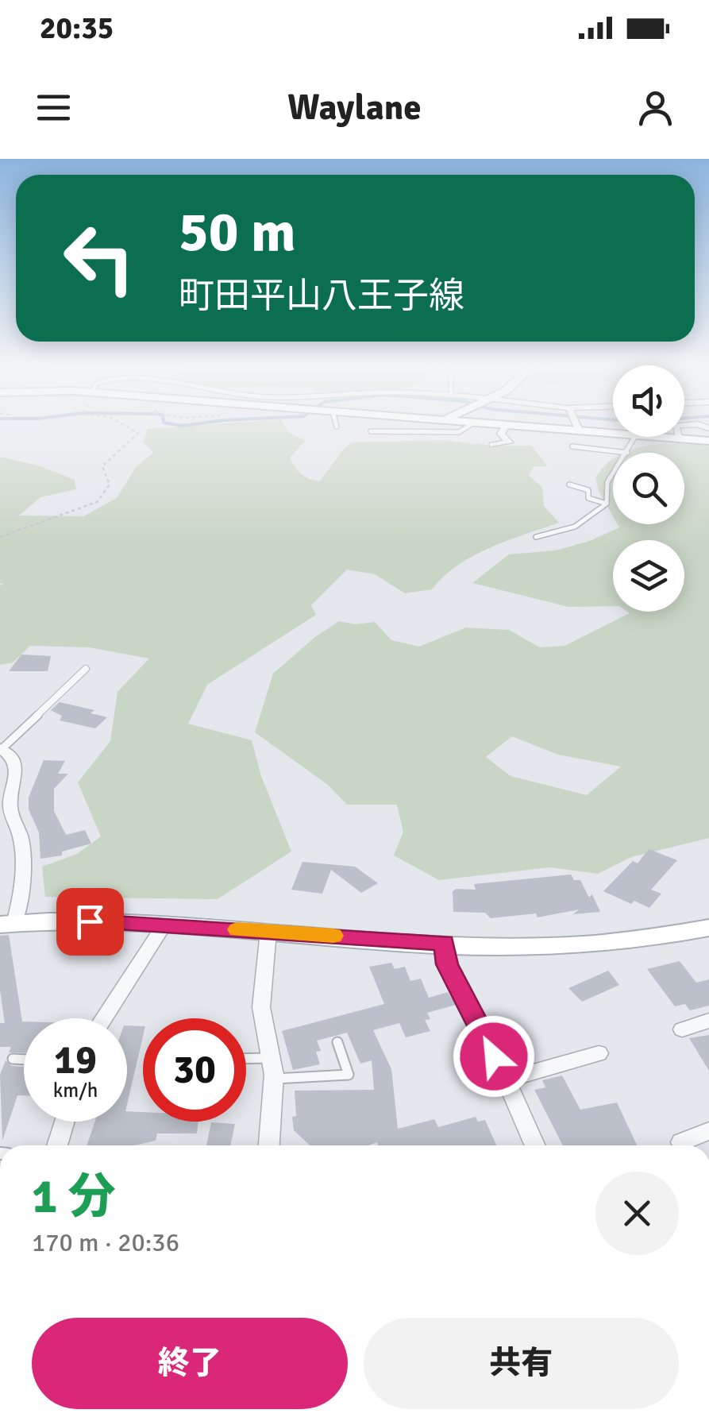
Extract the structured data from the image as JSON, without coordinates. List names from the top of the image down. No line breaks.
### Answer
{"page":{"status":"20:35","header":"Waylane","turn":["50 m","町田平山八王子線"],"speed":"19 km/h","limit":"30","heading":["1 分","170 m · 20:36"],"buttons":["終了","共有"]}}
